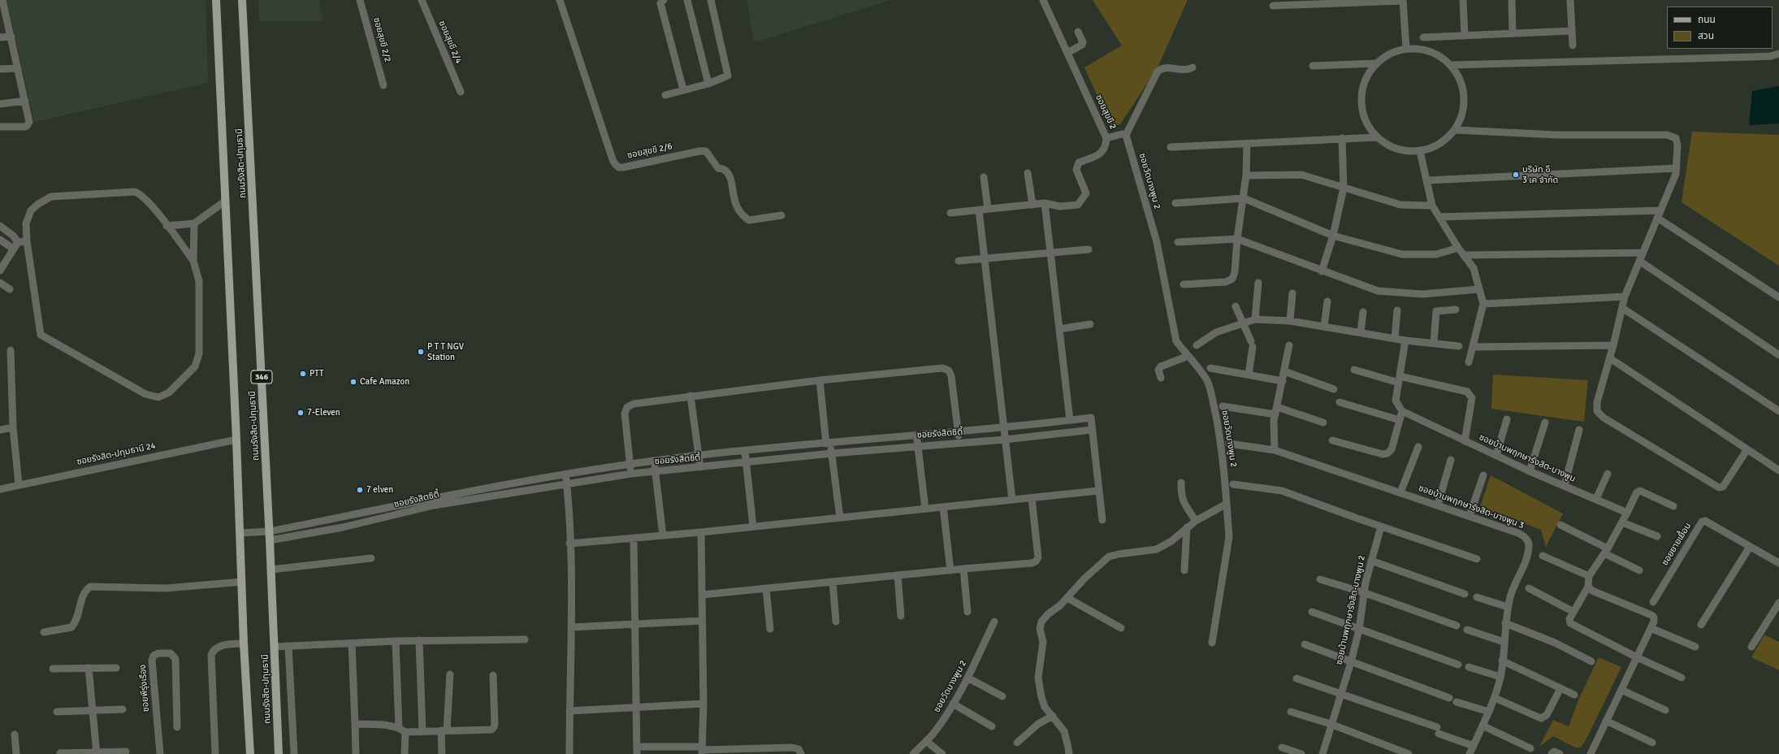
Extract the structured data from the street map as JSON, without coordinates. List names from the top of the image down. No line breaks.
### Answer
{"streets":{"main road":["ถนนรังสิต-ปทุมธานี","346"],"street":["ซอยสุขขี 2/2","ซอยสุขขี 2/4","ซอยสุขขี 2","ซอยสุขขี 2/6","ซอยวัดบางพูน 2","ซอยรังสิตซิตี้","ซอยรังสิต-ปทุมธานี 24","ซอยบ้านพฤกษารังสิต-บางพูน","ซอยบ้านพฤกษารังสิต-บางพูน 3","ซอยยายเยื้อน","ซอยบ้านพฤกษารังสิต-บางพูน 2","ซอยพีรุ่งเรือง"]},"crossings":[["ถนนรังสิต-ปทุมธานี","ซอยรังสิตซิตี้"],["ถนนรังสิต-ปทุมธานี","ซอยรังสิต-ปทุมธานี 24"]],"places":["บริษัท อี 3 เค จำกัด","P T T NGV Station","PTT","Cafe Amazon","7-Eleven","7 elven"],"legend":["ถนน","สวน"]}
